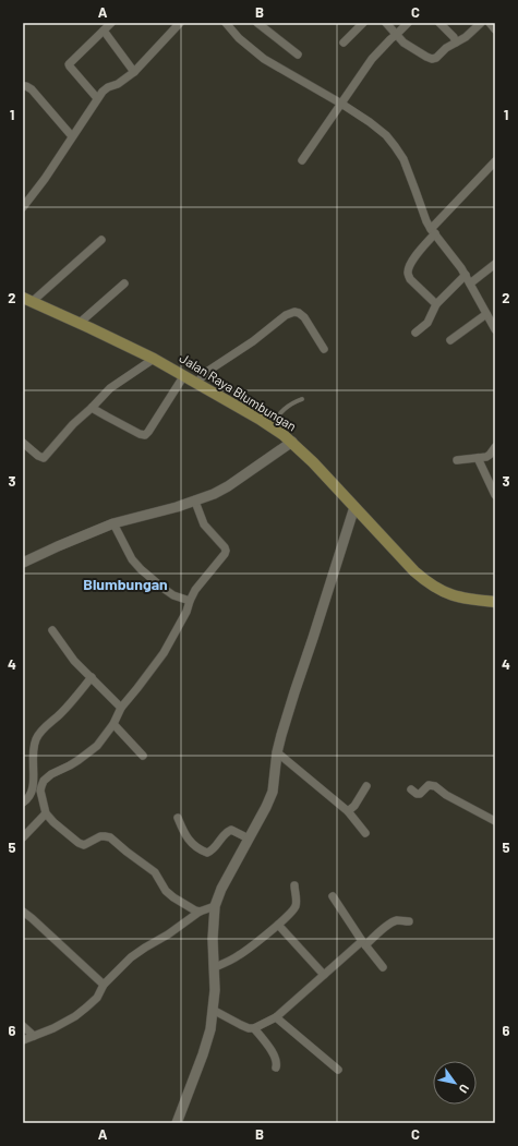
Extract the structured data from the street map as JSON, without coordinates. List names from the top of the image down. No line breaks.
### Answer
{"streets":{"main road":["Jalan Raya Blumbungan"]},"districts":["Blumbungan"],"north":"bottom right","grid":{"columns":["A","B","C"],"rows":["1","2","3","4","5","6"]}}
